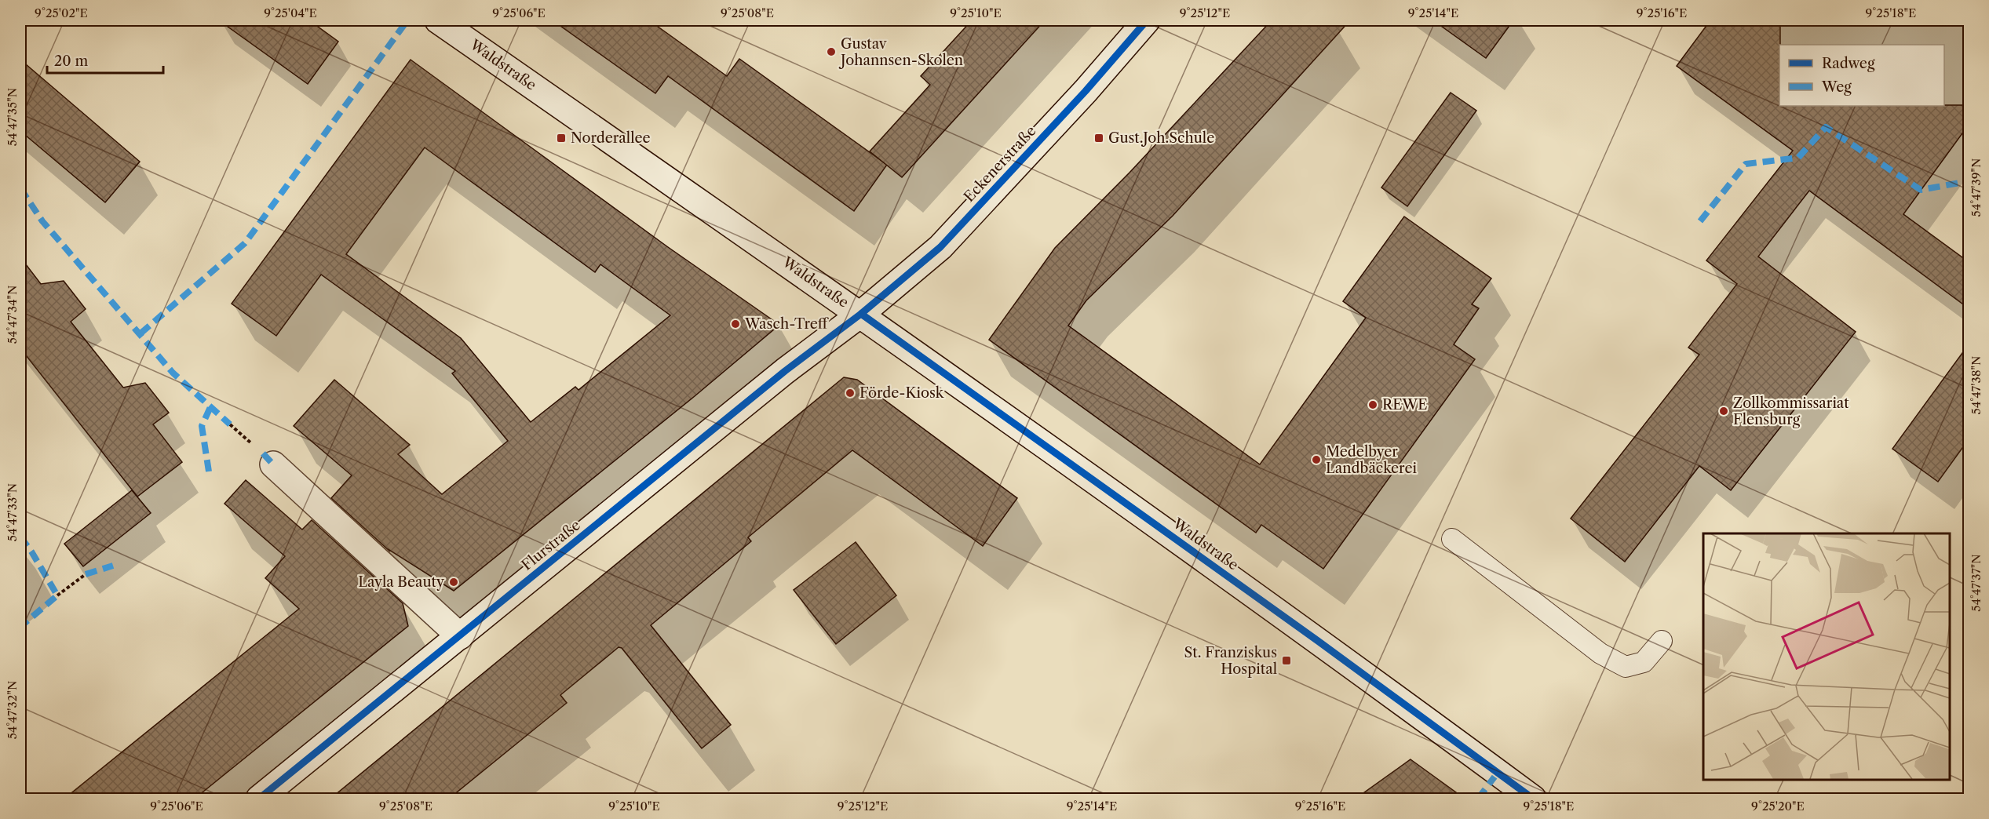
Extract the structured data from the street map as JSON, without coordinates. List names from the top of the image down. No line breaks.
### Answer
{"streets":{"street":["Waldstraße","Eckenerstraße","Flurstraße"]},"crossings":[["Waldstraße","Eckenerstraße"],["Waldstraße","Flurstraße"],["Eckenerstraße","Flurstraße"]],"places":{"other":["Gustav Johannsen-Skolen","Wasch-Treff","Förde-Kiosk","REWE","Zollkommissariat Flensburg","Medelbyer Landbäckerei","Layla Beauty"],"transit":["Norderallee","Gust.Joh.Schule","St. Franziskus Hospital"]},"legend":["Radweg","Weg"],"scale_bar":"20 m","coordinates":["9°25'02\"E","9°25'04\"E","9°25'06\"E","9°25'08\"E","9°25'10\"E","9°25'12\"E","9°25'14\"E","9°25'16\"E","9°25'18\"E","54°47'35\"N","54°47'39\"N","54°47'34\"N","54°47'38\"N","54°47'33\"N","54°47'37\"N","54°47'32\"N","9°25'20\"E"]}
